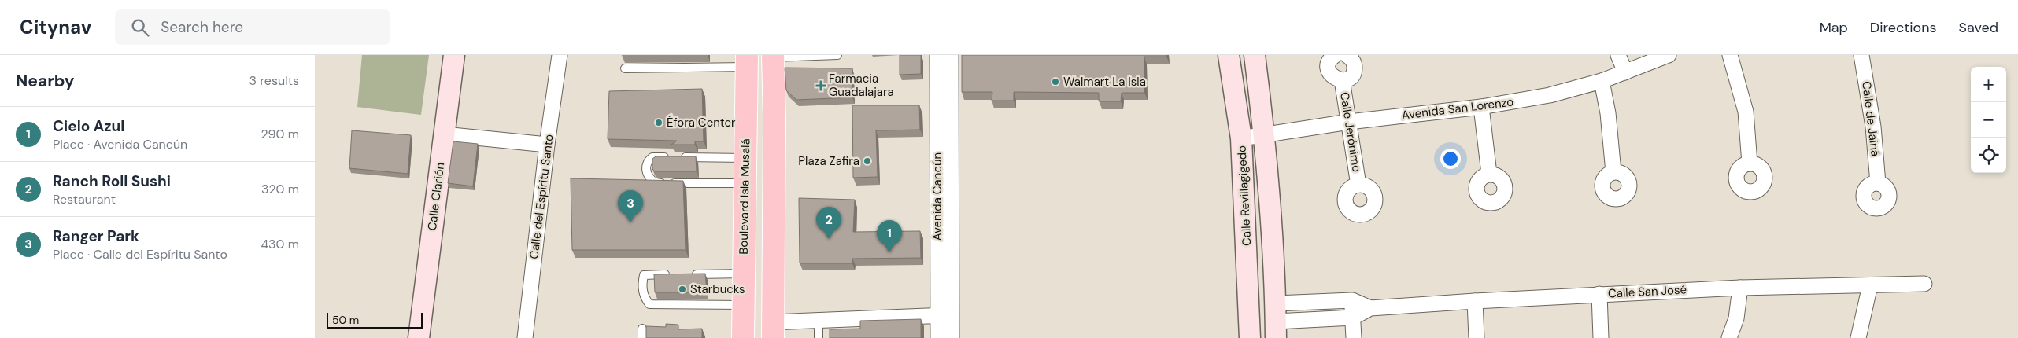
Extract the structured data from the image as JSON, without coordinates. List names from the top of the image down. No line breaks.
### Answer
{"streets":{"main road":["Boulevard Isla Musalá"],"street":["Avenida San Lorenzo","Calle de Jainá","Calle Jerónimo","Calle Revillagigedo","Calle Clarión","Calle del Espíritu Santo","Avenida Cancún","Calle San José"]},"crossings":[["Avenida San Lorenzo","Calle Jerónimo"],["Avenida San Lorenzo","Calle Revillagigedo"],["Calle Revillagigedo","Calle San José"]],"places":{"other":["Walmart La Isla","Éfora Center","Plaza Zafira","Starbucks"],"health":["Farmacia Guadalajara"]},"scale_bar":"50 m","page":{"header":"Citynav","search":"Search here","nav":["Map","Directions","Saved"],"heading":["Nearby","3 results"],"map_buttons":["+","−"],"list":[{"mark":"1","name":"Cielo Azul","note":"Place · Avenida Cancún","value":"290 m"},{"mark":"2","name":"Ranch Roll Sushi","note":"Restaurant","value":"320 m"},{"mark":"3","name":"Ranger Park","note":"Place · Calle del Espíritu Santo","value":"430 m"}],"pins":["3","2","1"],"scale":"50 m"}}
